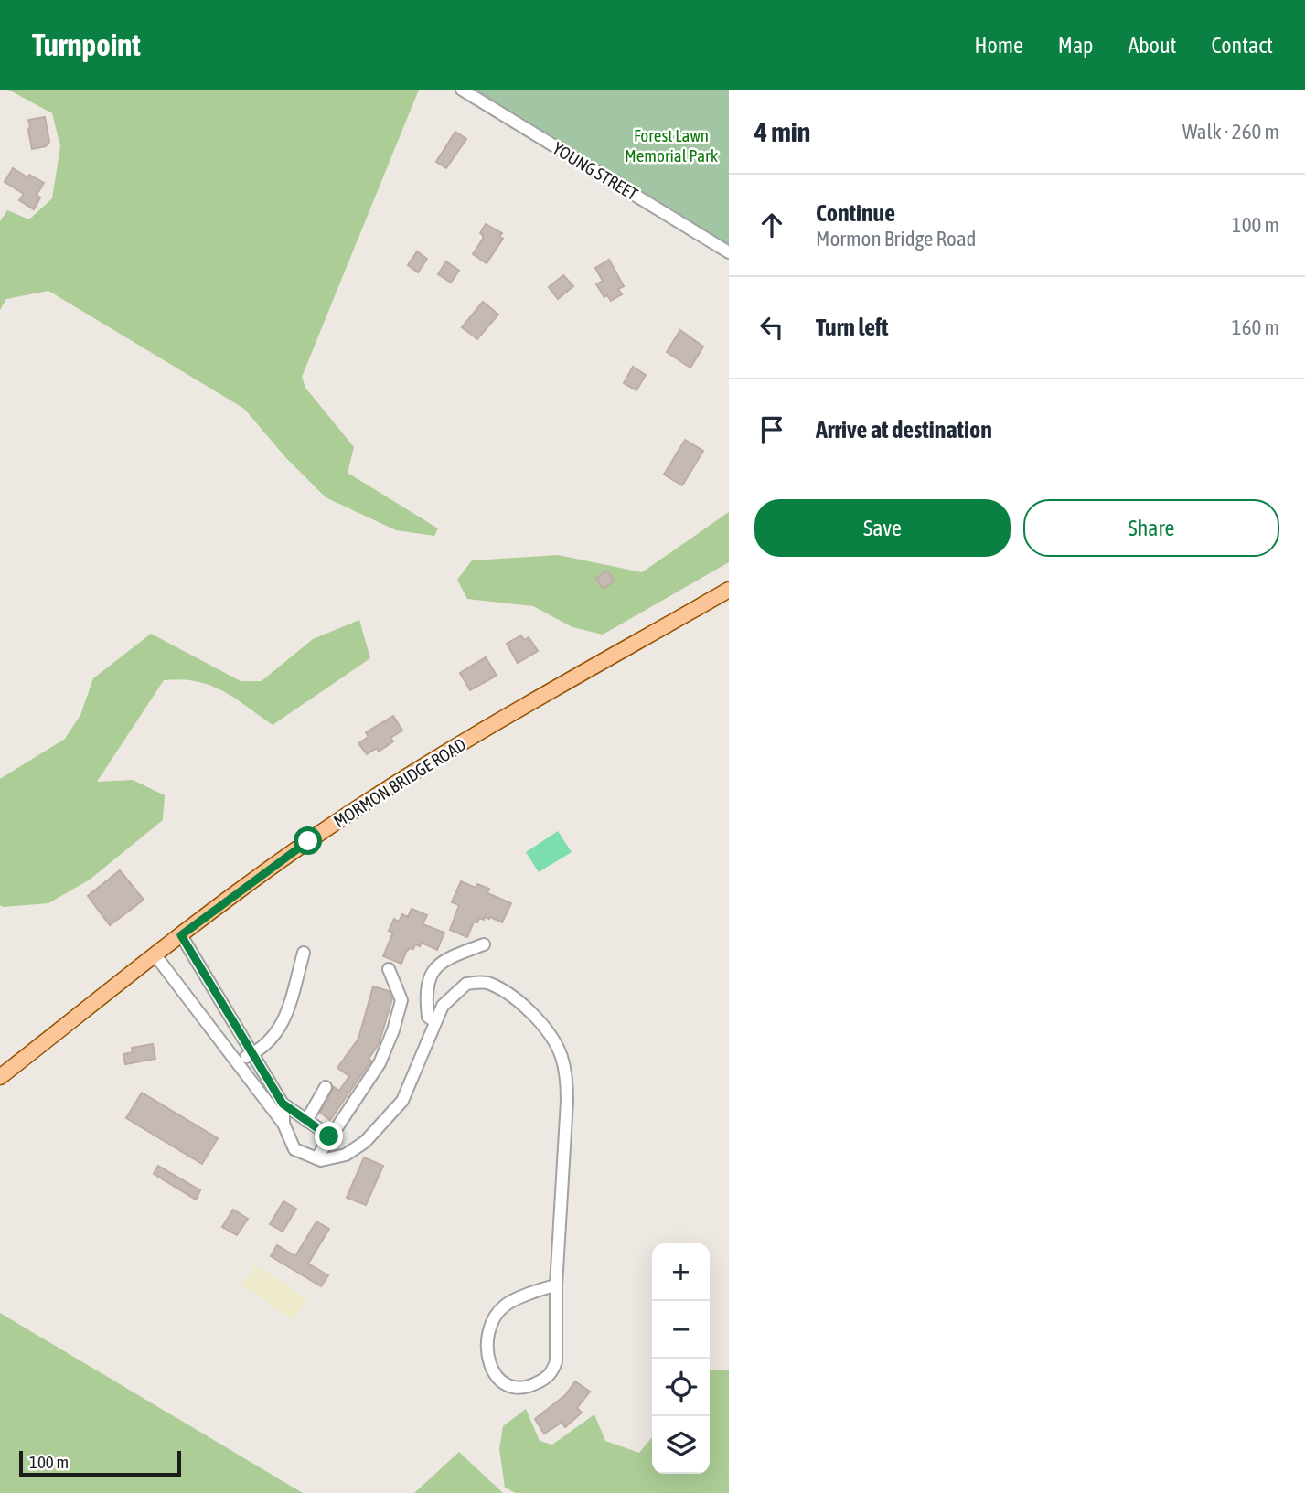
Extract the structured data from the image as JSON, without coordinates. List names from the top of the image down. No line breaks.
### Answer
{"streets":{"main road":["MORMON BRIDGE ROAD"],"street":["YOUNG STREET"]},"parks":["Forest Lawn Memorial Park"],"scale_bar":"100 m","page":{"header":"Turnpoint","nav":["Home","Map","About","Contact"],"heading":["4 min","Walk · 260 m"],"list":[["Continue","Mormon Bridge Road","100 m"],["Turn left","160 m"],"Arrive at destination"],"buttons":["Save","Share"],"map_buttons":["+","−"],"scale":"100 m"}}
